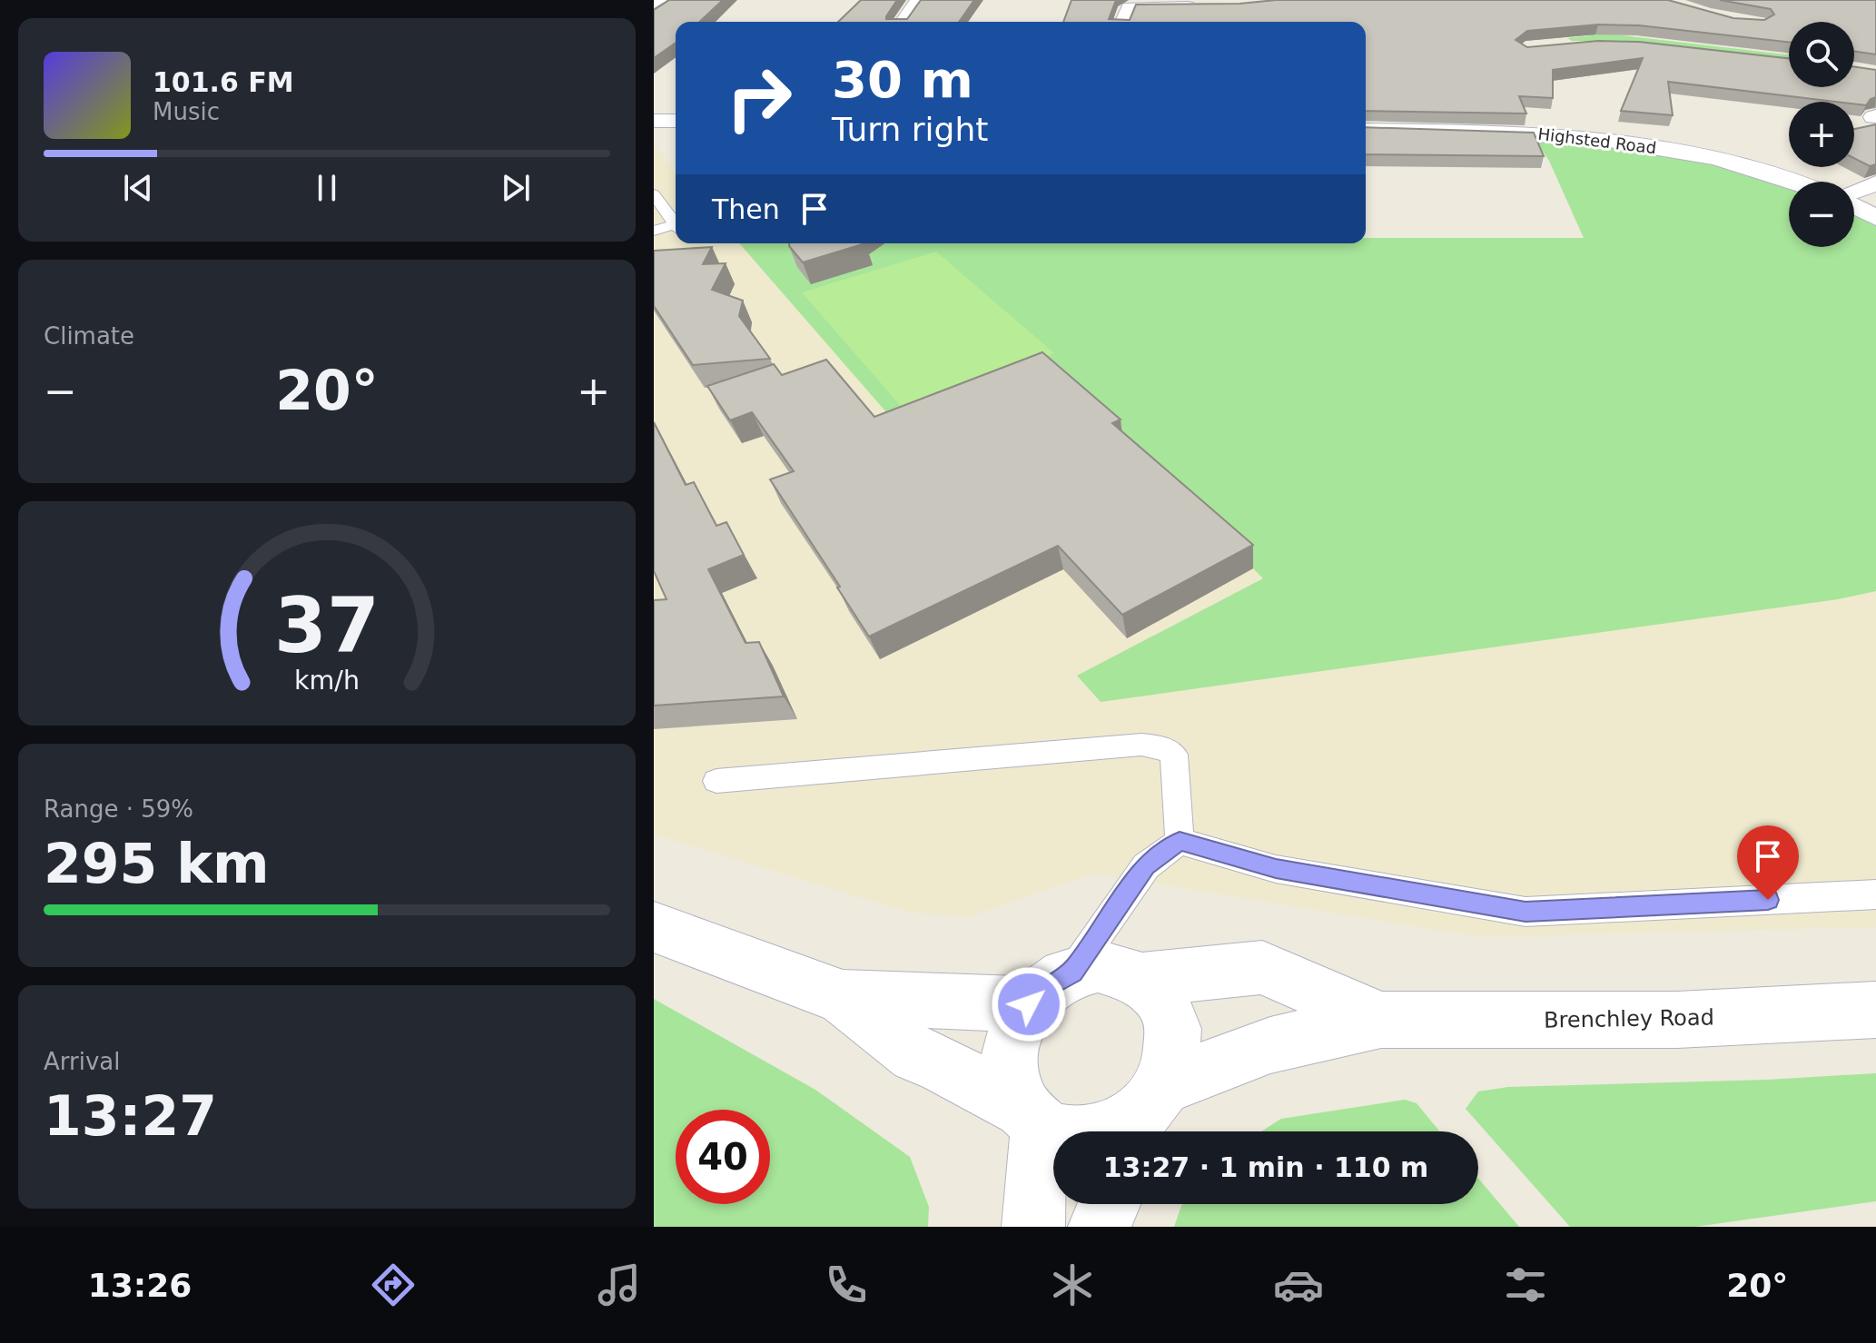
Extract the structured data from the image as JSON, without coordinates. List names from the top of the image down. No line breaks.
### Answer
{"streets":{"street":["Highsted Road","Brenchley Road"]},"page":{"map_buttons":["+","−"],"turn":["30 m","Turn right"],"song":["101.6 FM","Music"],"then":"Then","tile":["Climate",["Range · 59%","295 km"],["Arrival","13:27"]],"heat":["−","20°","+"],"limit":"40","trip":"13:27 · 1 min · 110 m","tabs":["13:26","20°"],"gauge":["37","km/h"]}}
